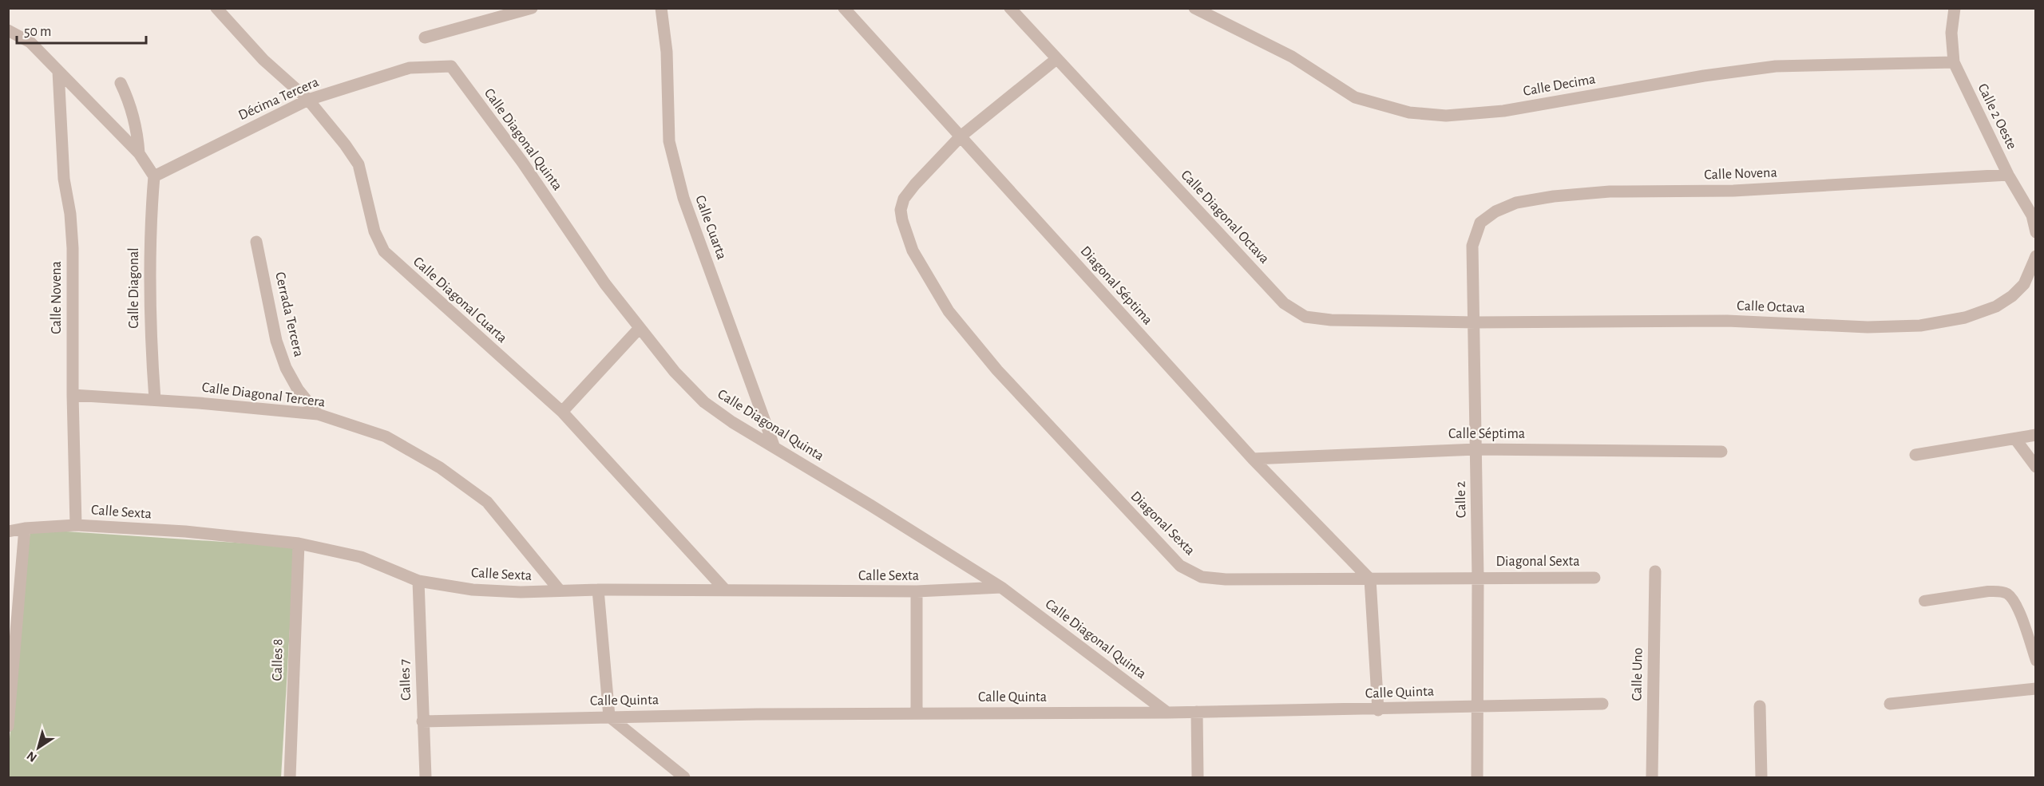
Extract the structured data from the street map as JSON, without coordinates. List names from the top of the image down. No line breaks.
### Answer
{"streets":{"street":["Calle Decima","Décima Tercera","Calle 2 Oeste","Calle Diagonal Quinta","Calle Novena","Calle Diagonal Octava","Calle Cuarta","Diagonal Séptima","Calle Diagonal","Calle Diagonal Cuarta","Calle Octava","Cerrada Tercera","Calle Diagonal Tercera","Calle Séptima","Calle 2","Calle Sexta","Diagonal Sexta","Calles 8","Calle Uno","Calles 7","Calle Quinta"]},"crossings":[["Calle Decima","Calle 2 Oeste"],["Décima Tercera","Calle Diagonal Quinta"],["Décima Tercera","Calle Diagonal"],["Décima Tercera","Calle Diagonal Cuarta"],["Calle 2 Oeste","Calle Novena"],["Calle Diagonal Quinta","Calle Cuarta"],["Calle Diagonal Quinta","Calle Sexta"],["Calle Diagonal Quinta","Calle Quinta"],["Calle Novena","Calle Diagonal Tercera"],["Calle Novena","Calle 2"],["Calle Novena","Calle Sexta"],["Calle Diagonal Octava","Calle Octava"],["Calle Diagonal Octava","Calle 2"],["Calle Diagonal Octava","Diagonal Sexta"],["Diagonal Séptima","Calle Séptima"],["Diagonal Séptima","Diagonal Sexta"],["Calle Diagonal","Calle Diagonal Tercera"],["Calle Diagonal Cuarta","Calle Sexta"],["Calle Octava","Calle 2"],["Cerrada Tercera","Calle Diagonal Tercera"],["Calle Diagonal Tercera","Calle Sexta"],["Calle Séptima","Calle 2"],["Calle 2","Diagonal Sexta"],["Calle 2","Calle Quinta"],["Calle Sexta","Calles 8"],["Calle Sexta","Calles 7"],["Calles 7","Calle Quinta"]],"scale_bar":"50 m","north":"bottom left"}
